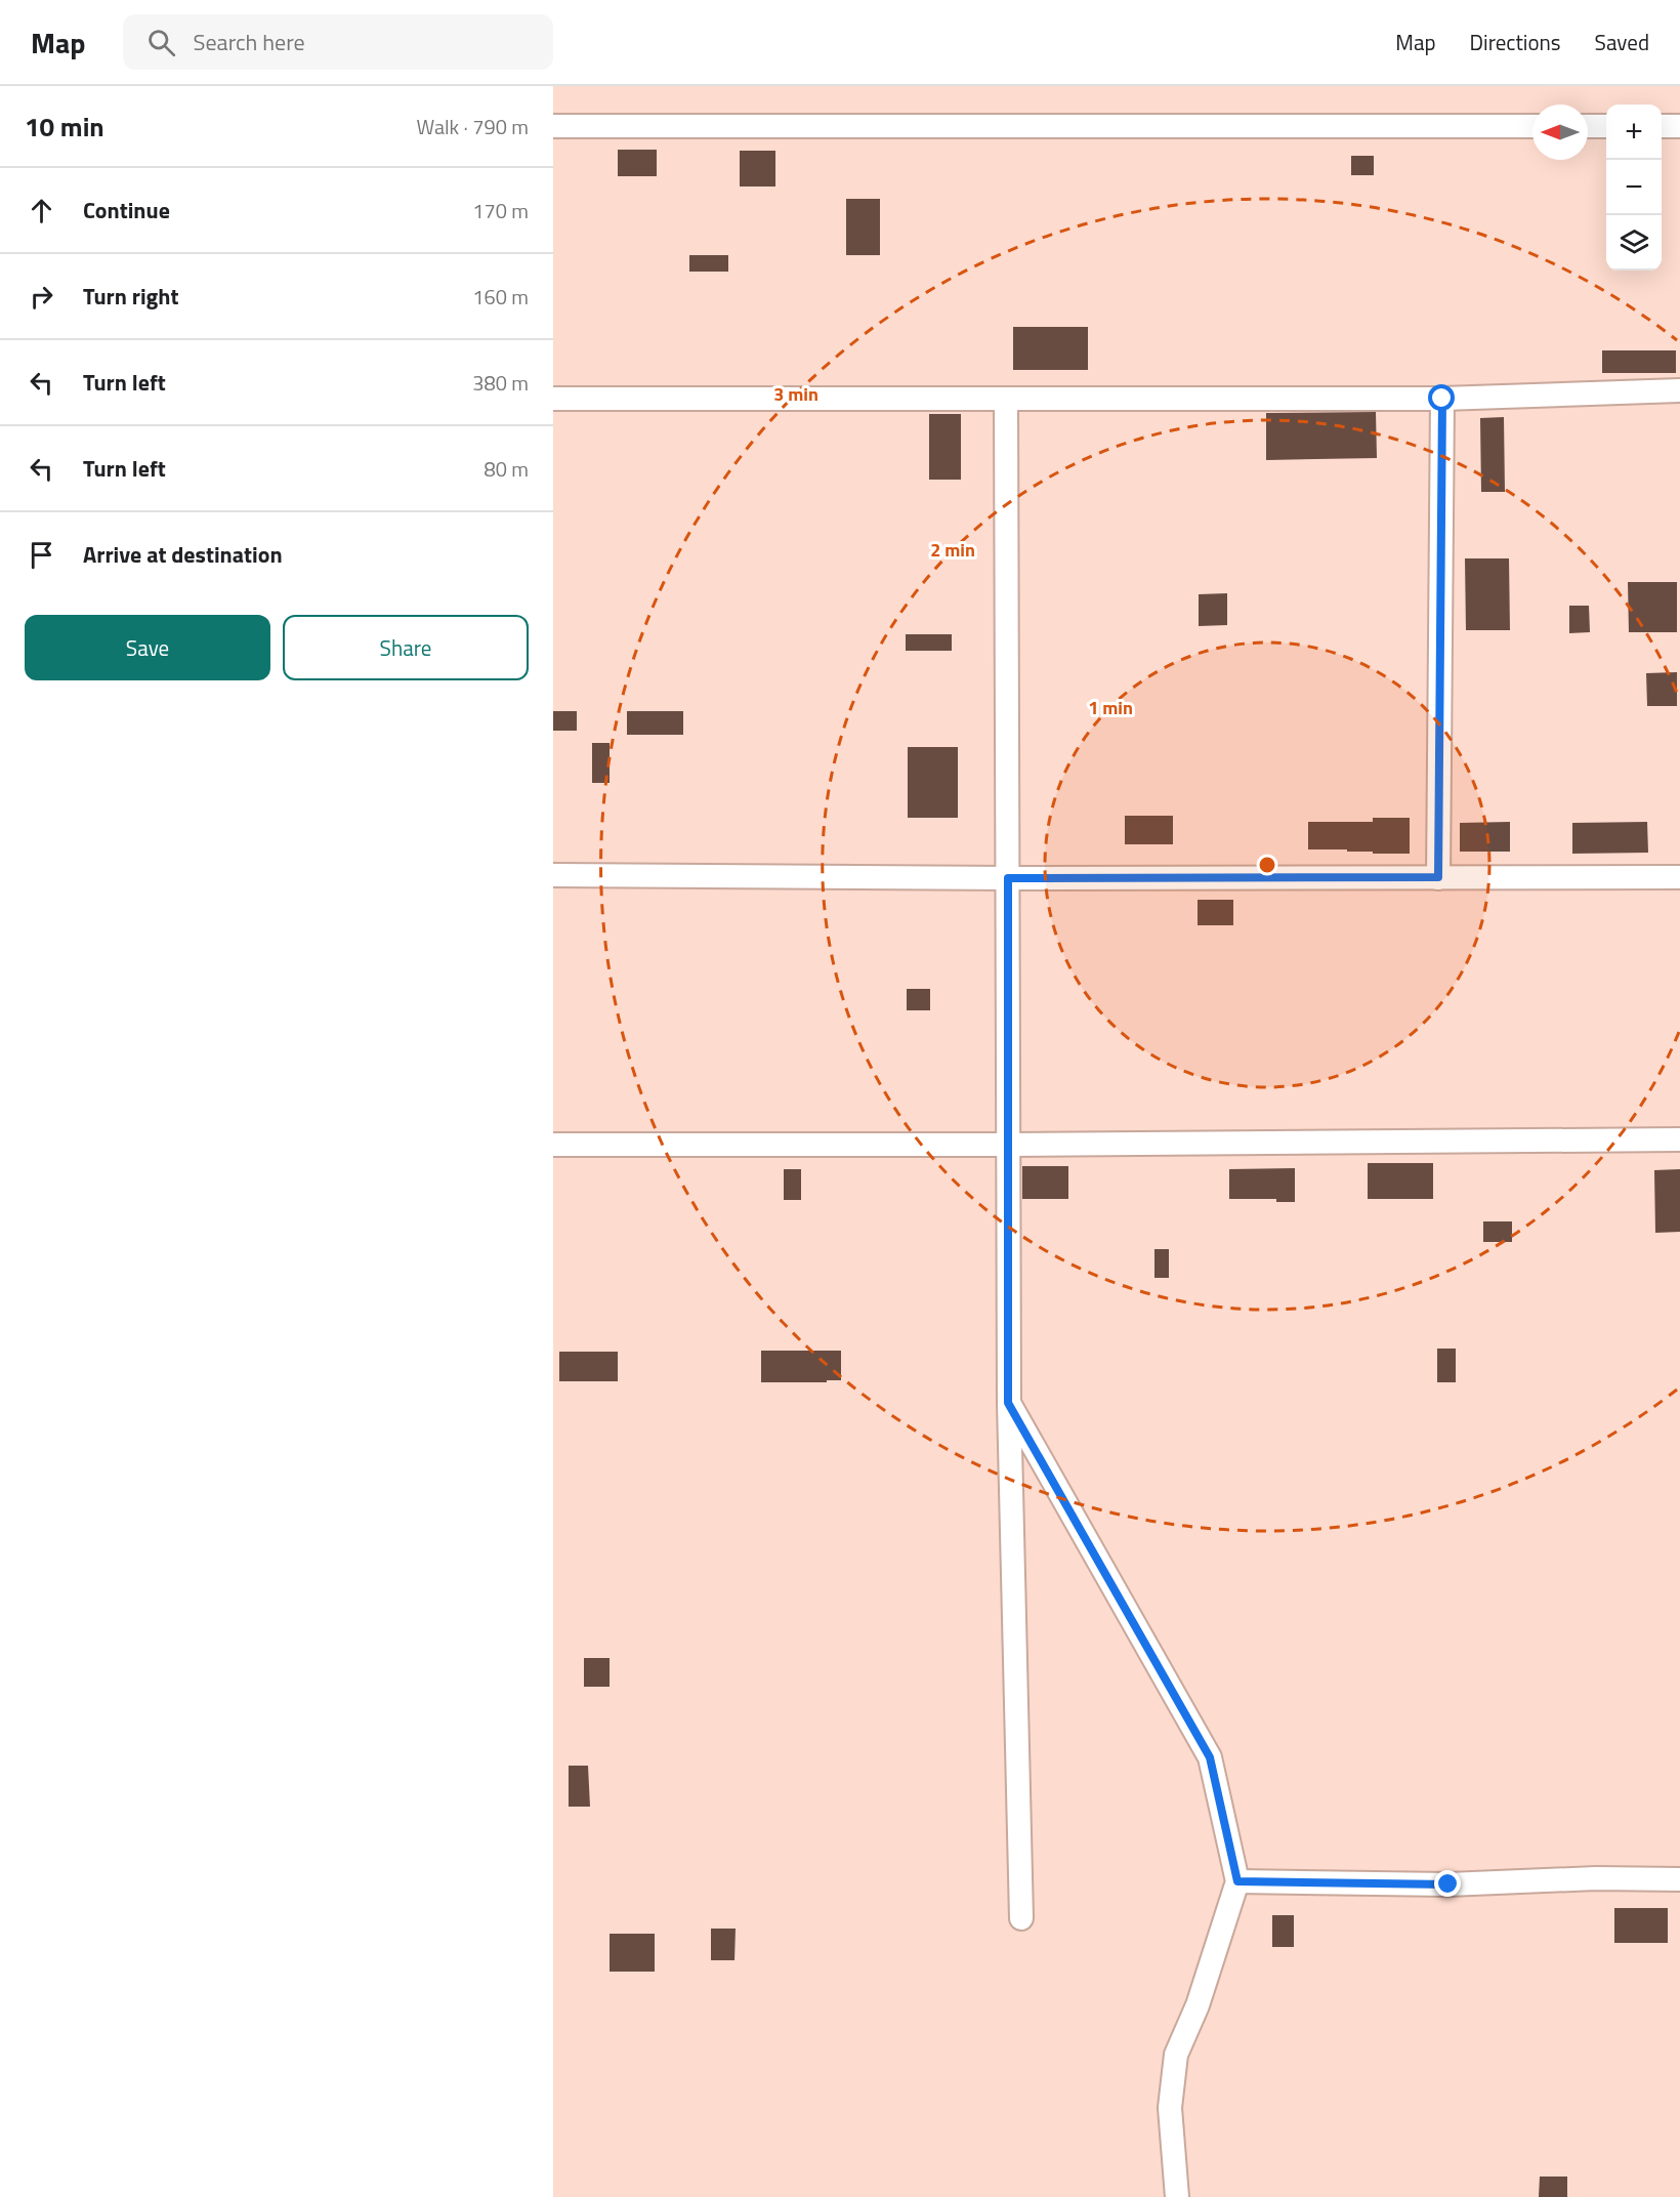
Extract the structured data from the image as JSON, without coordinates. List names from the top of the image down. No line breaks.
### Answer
{"north":"left","page":{"header":"Map","search":"Search here","nav":["Map","Directions","Saved"],"heading":["10 min","Walk · 790 m"],"map_buttons":["+","−"],"list":[["Continue","170 m"],["Turn right","160 m"],["Turn left","380 m"],["Turn left","80 m"],"Arrive at destination"],"buttons":["Save","Share"]},"rings":["3 min","2 min","1 min"]}
